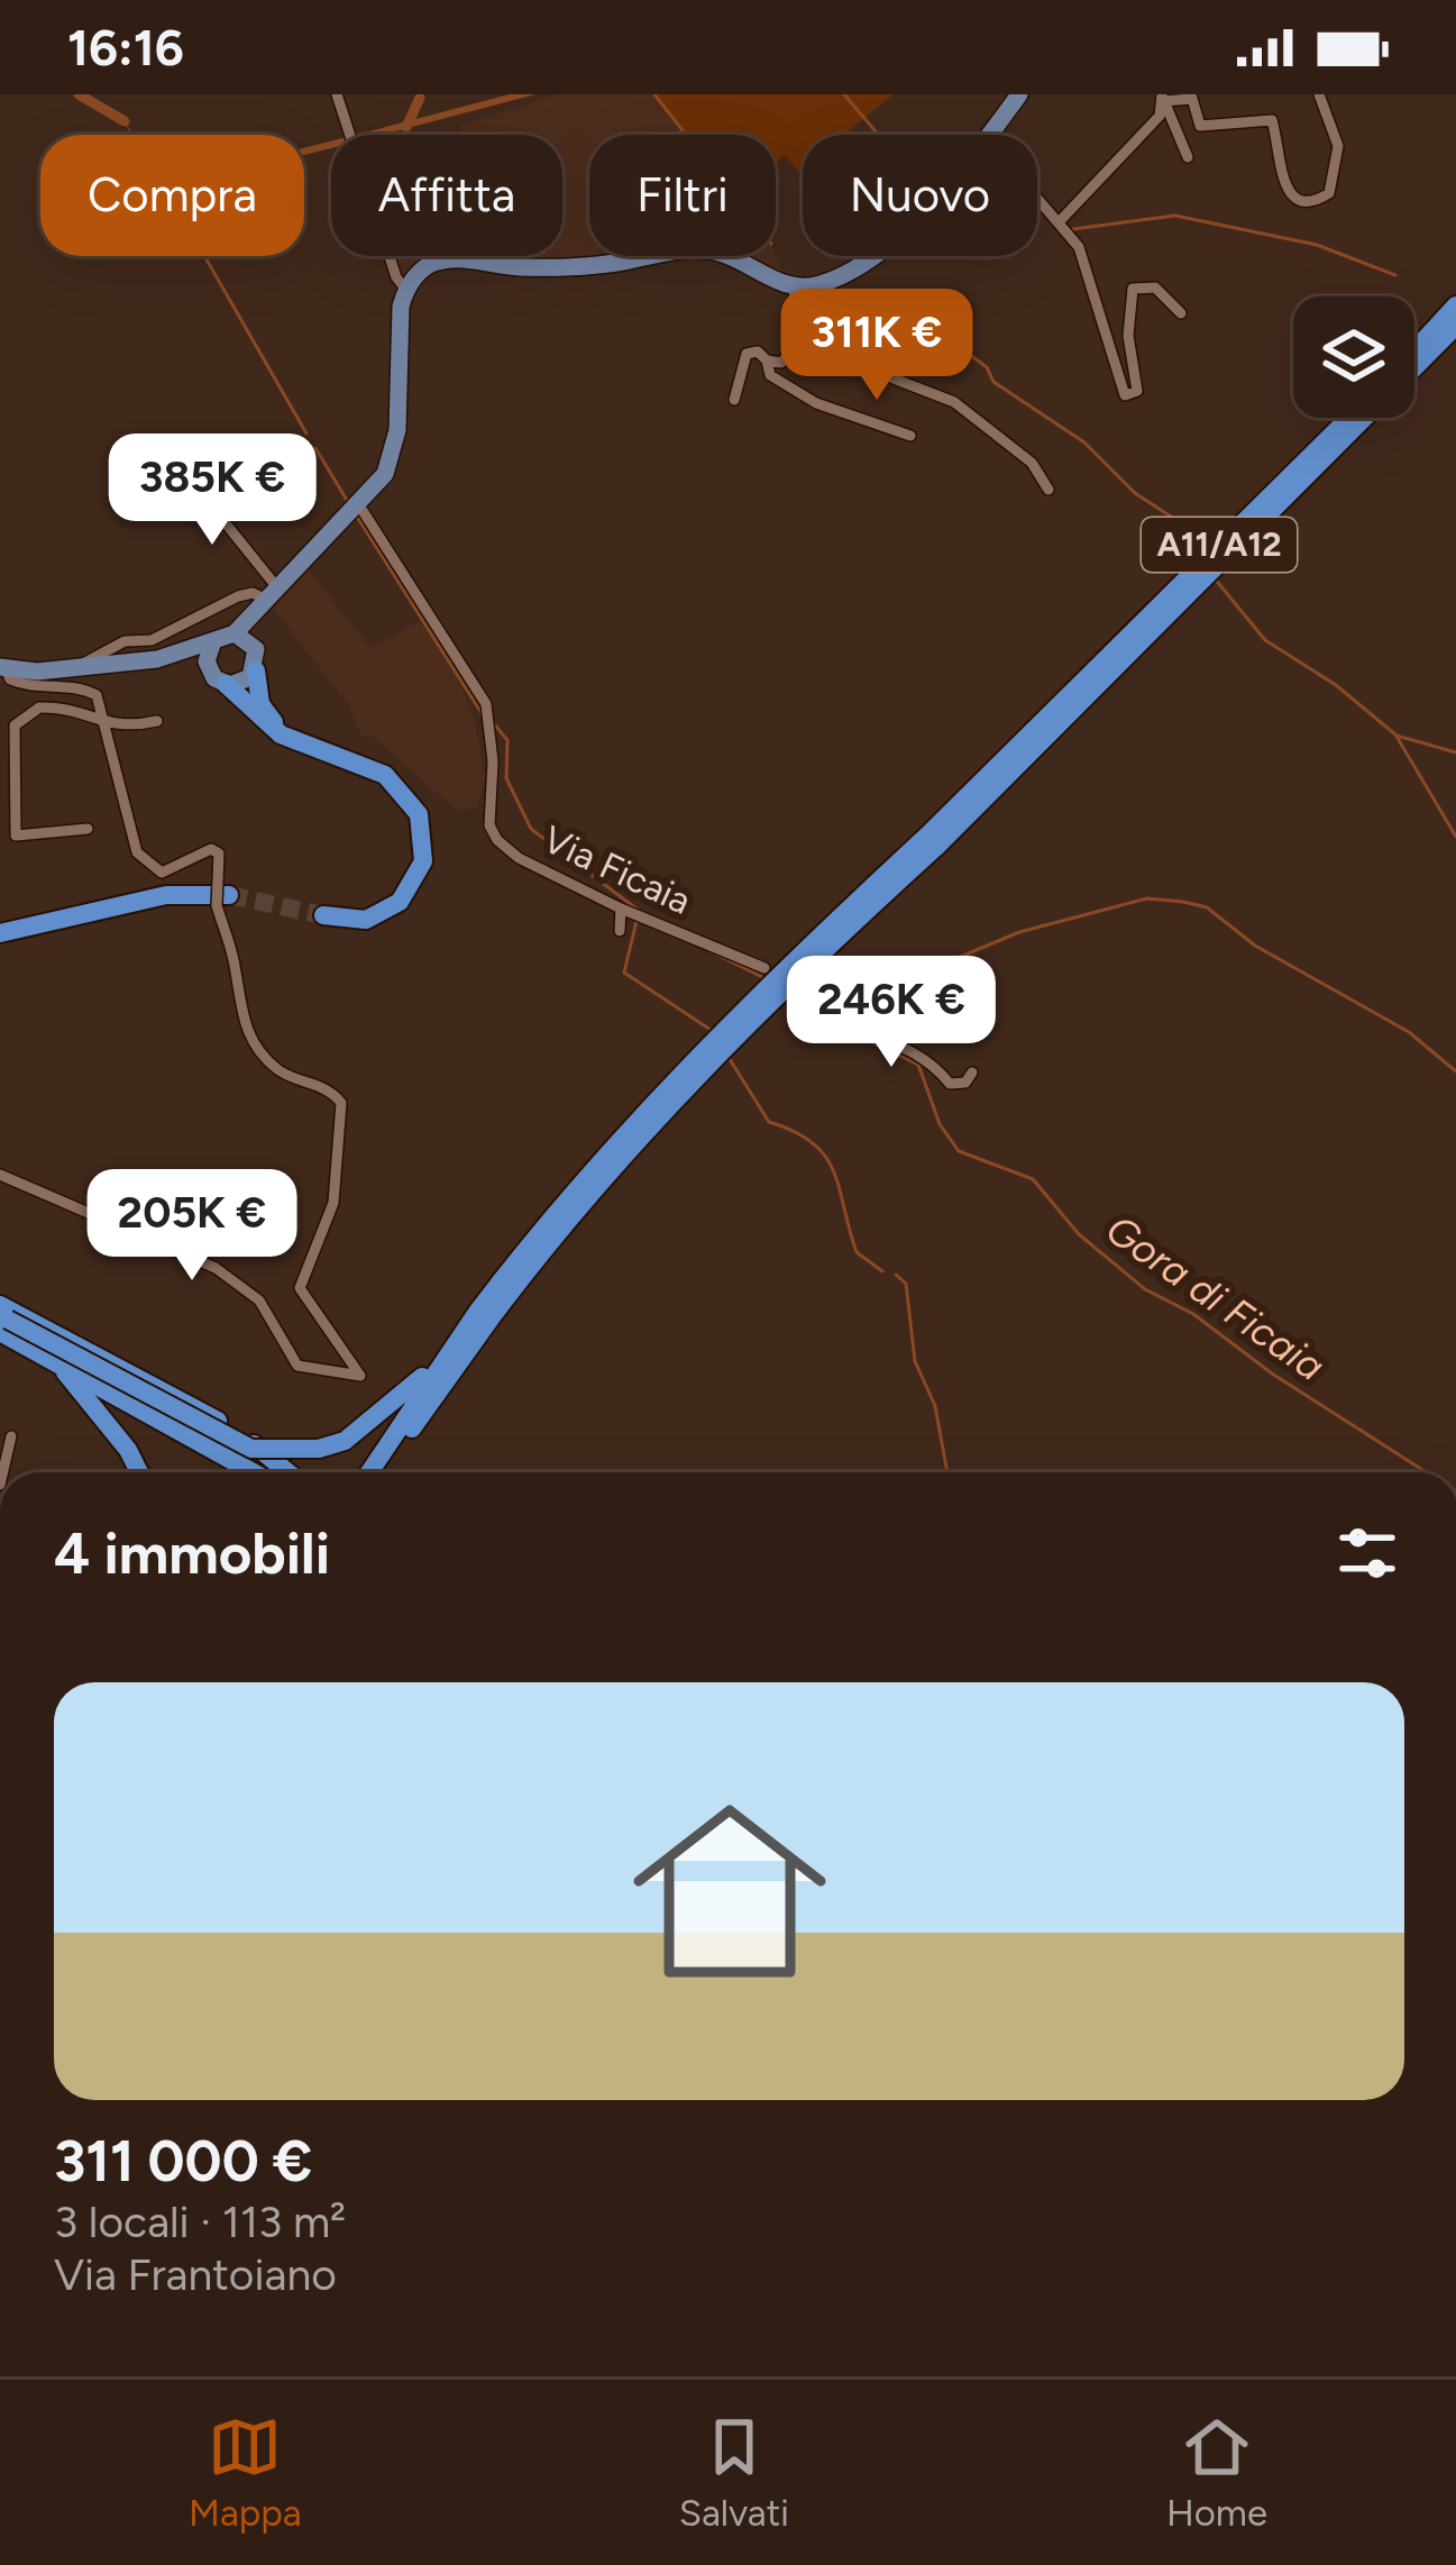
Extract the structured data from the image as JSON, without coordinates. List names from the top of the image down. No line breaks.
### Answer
{"streets":{"highway":["A11/A12"],"street":["Via Ficaia"]},"water":["Gora di Ficaia"],"page":{"status":"16:16","chip":["Compra","Affitta","Filtri","Nuovo"],"price":["311K €","385K €","246K €","205K €"],"heading":"4 immobili","list":[{"name":"311 000 €","note":"3 locali · 113 m² · Via Frantoiano"}],"tabs":["Mappa","Salvati","Home"]}}
